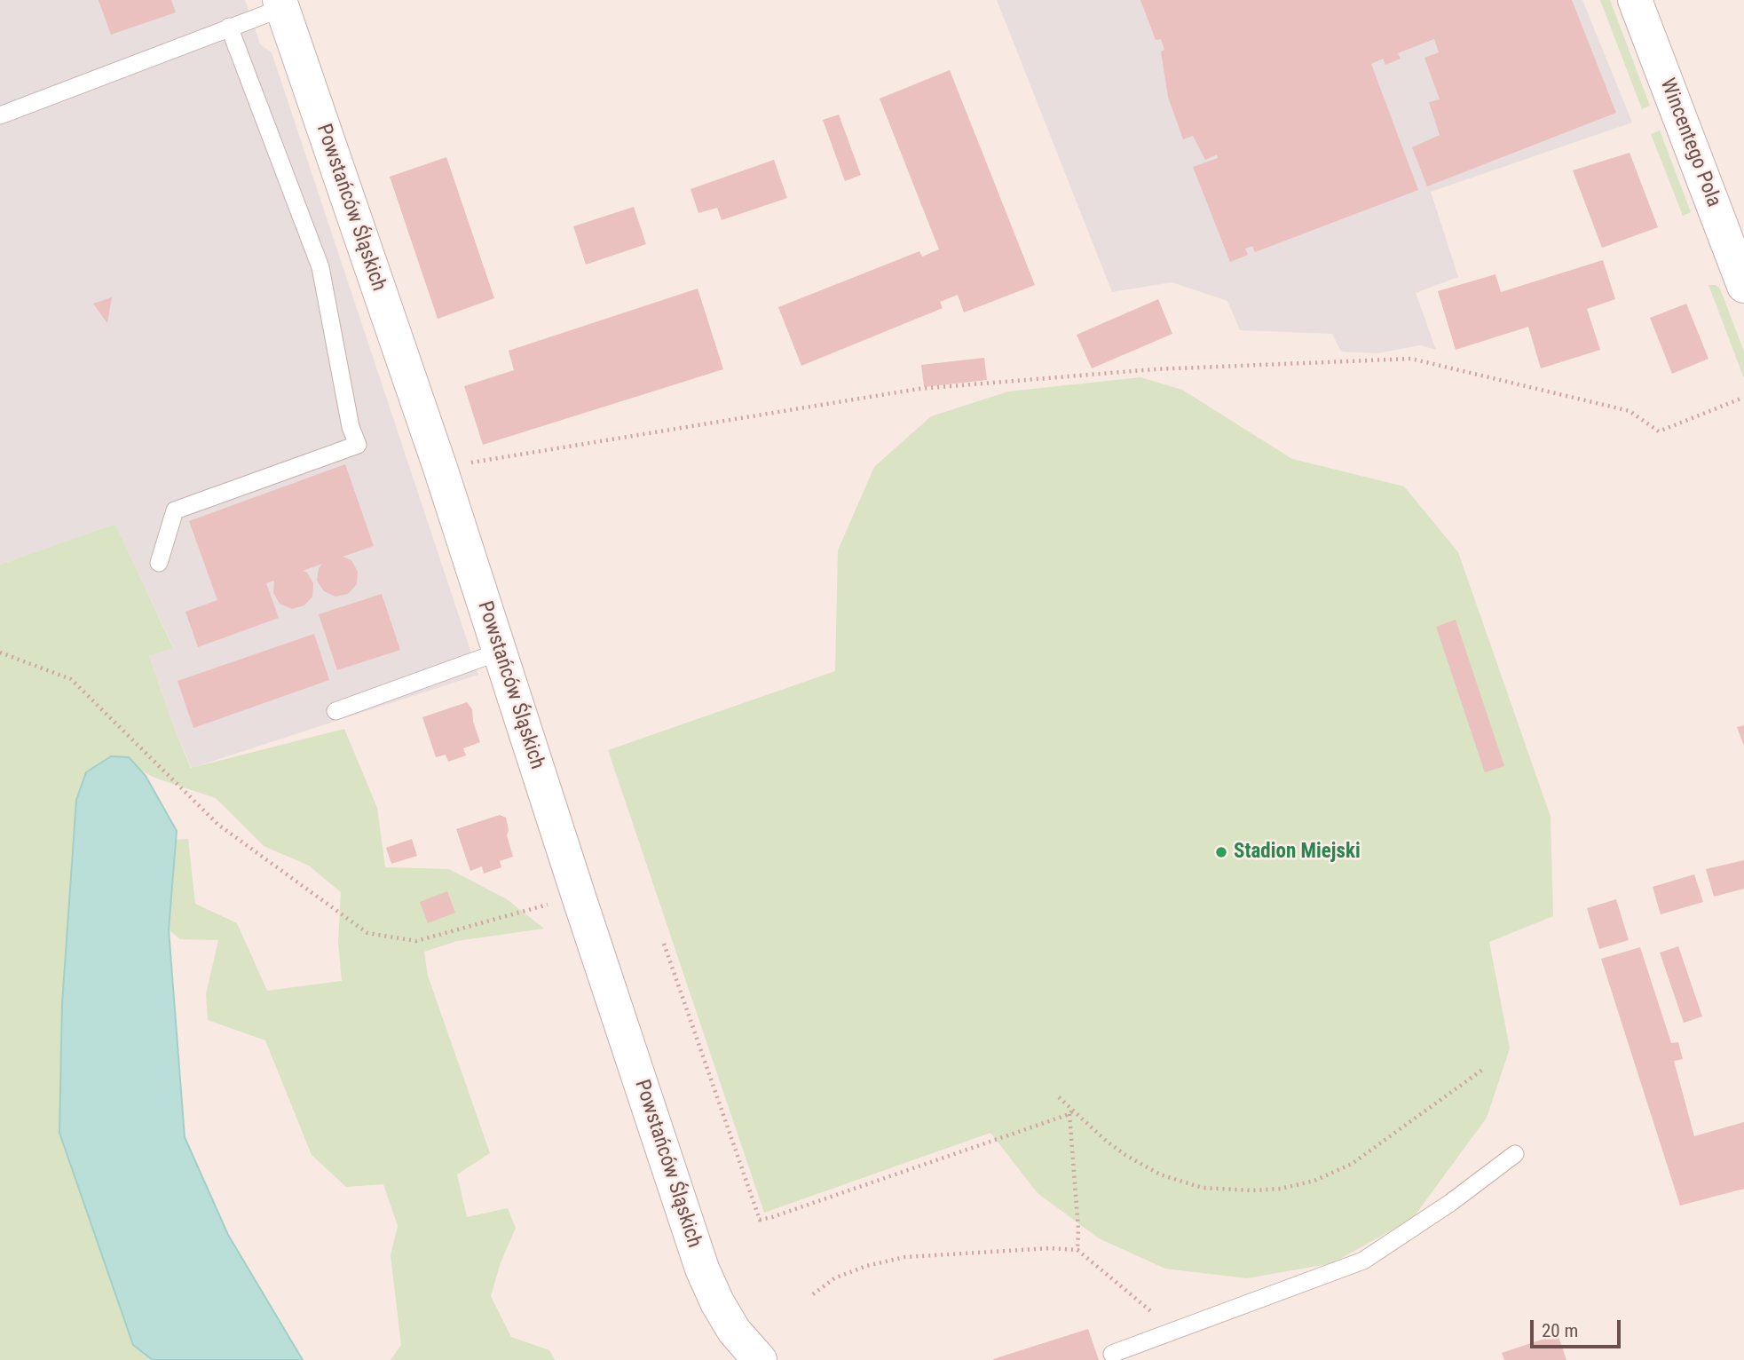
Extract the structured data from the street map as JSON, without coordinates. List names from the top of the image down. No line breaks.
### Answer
{"streets":{"street":["Wincentego Pola","Powstańców Śląskich"]},"places":["Stadion Miejski"],"scale_bar":"20 m"}
